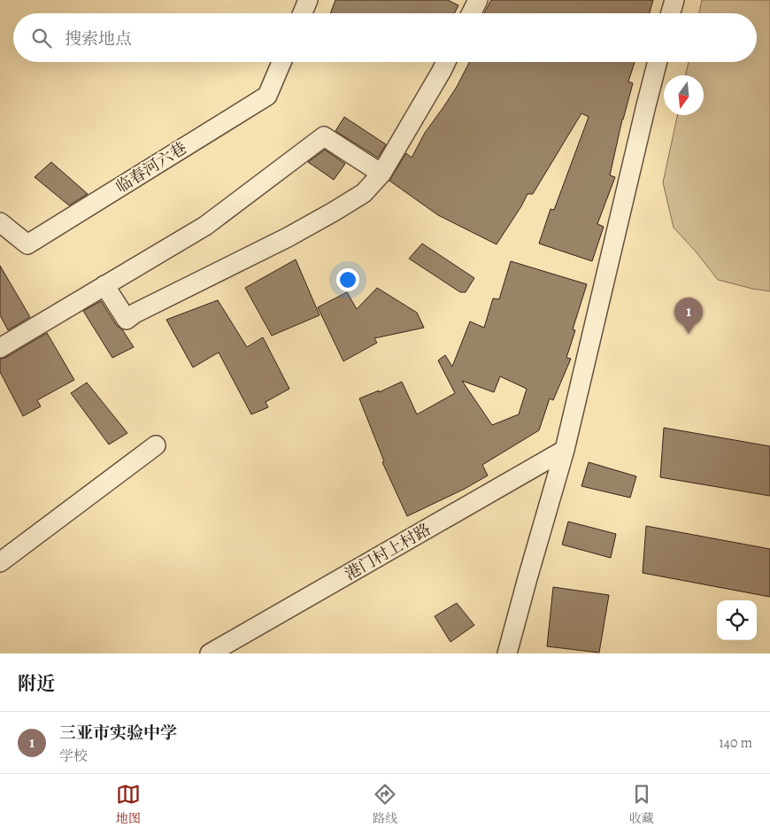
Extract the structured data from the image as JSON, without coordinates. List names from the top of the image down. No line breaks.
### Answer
{"streets":{"street":["临春河六巷","港门村上村路"]},"north":"bottom","page":{"search":"搜索地点","pins":"1","heading":"附近","list":[{"mark":"1","name":"三亚市实验中学","note":"学校","value":"140 m"}],"nav":["地图","路线","收藏"]}}
